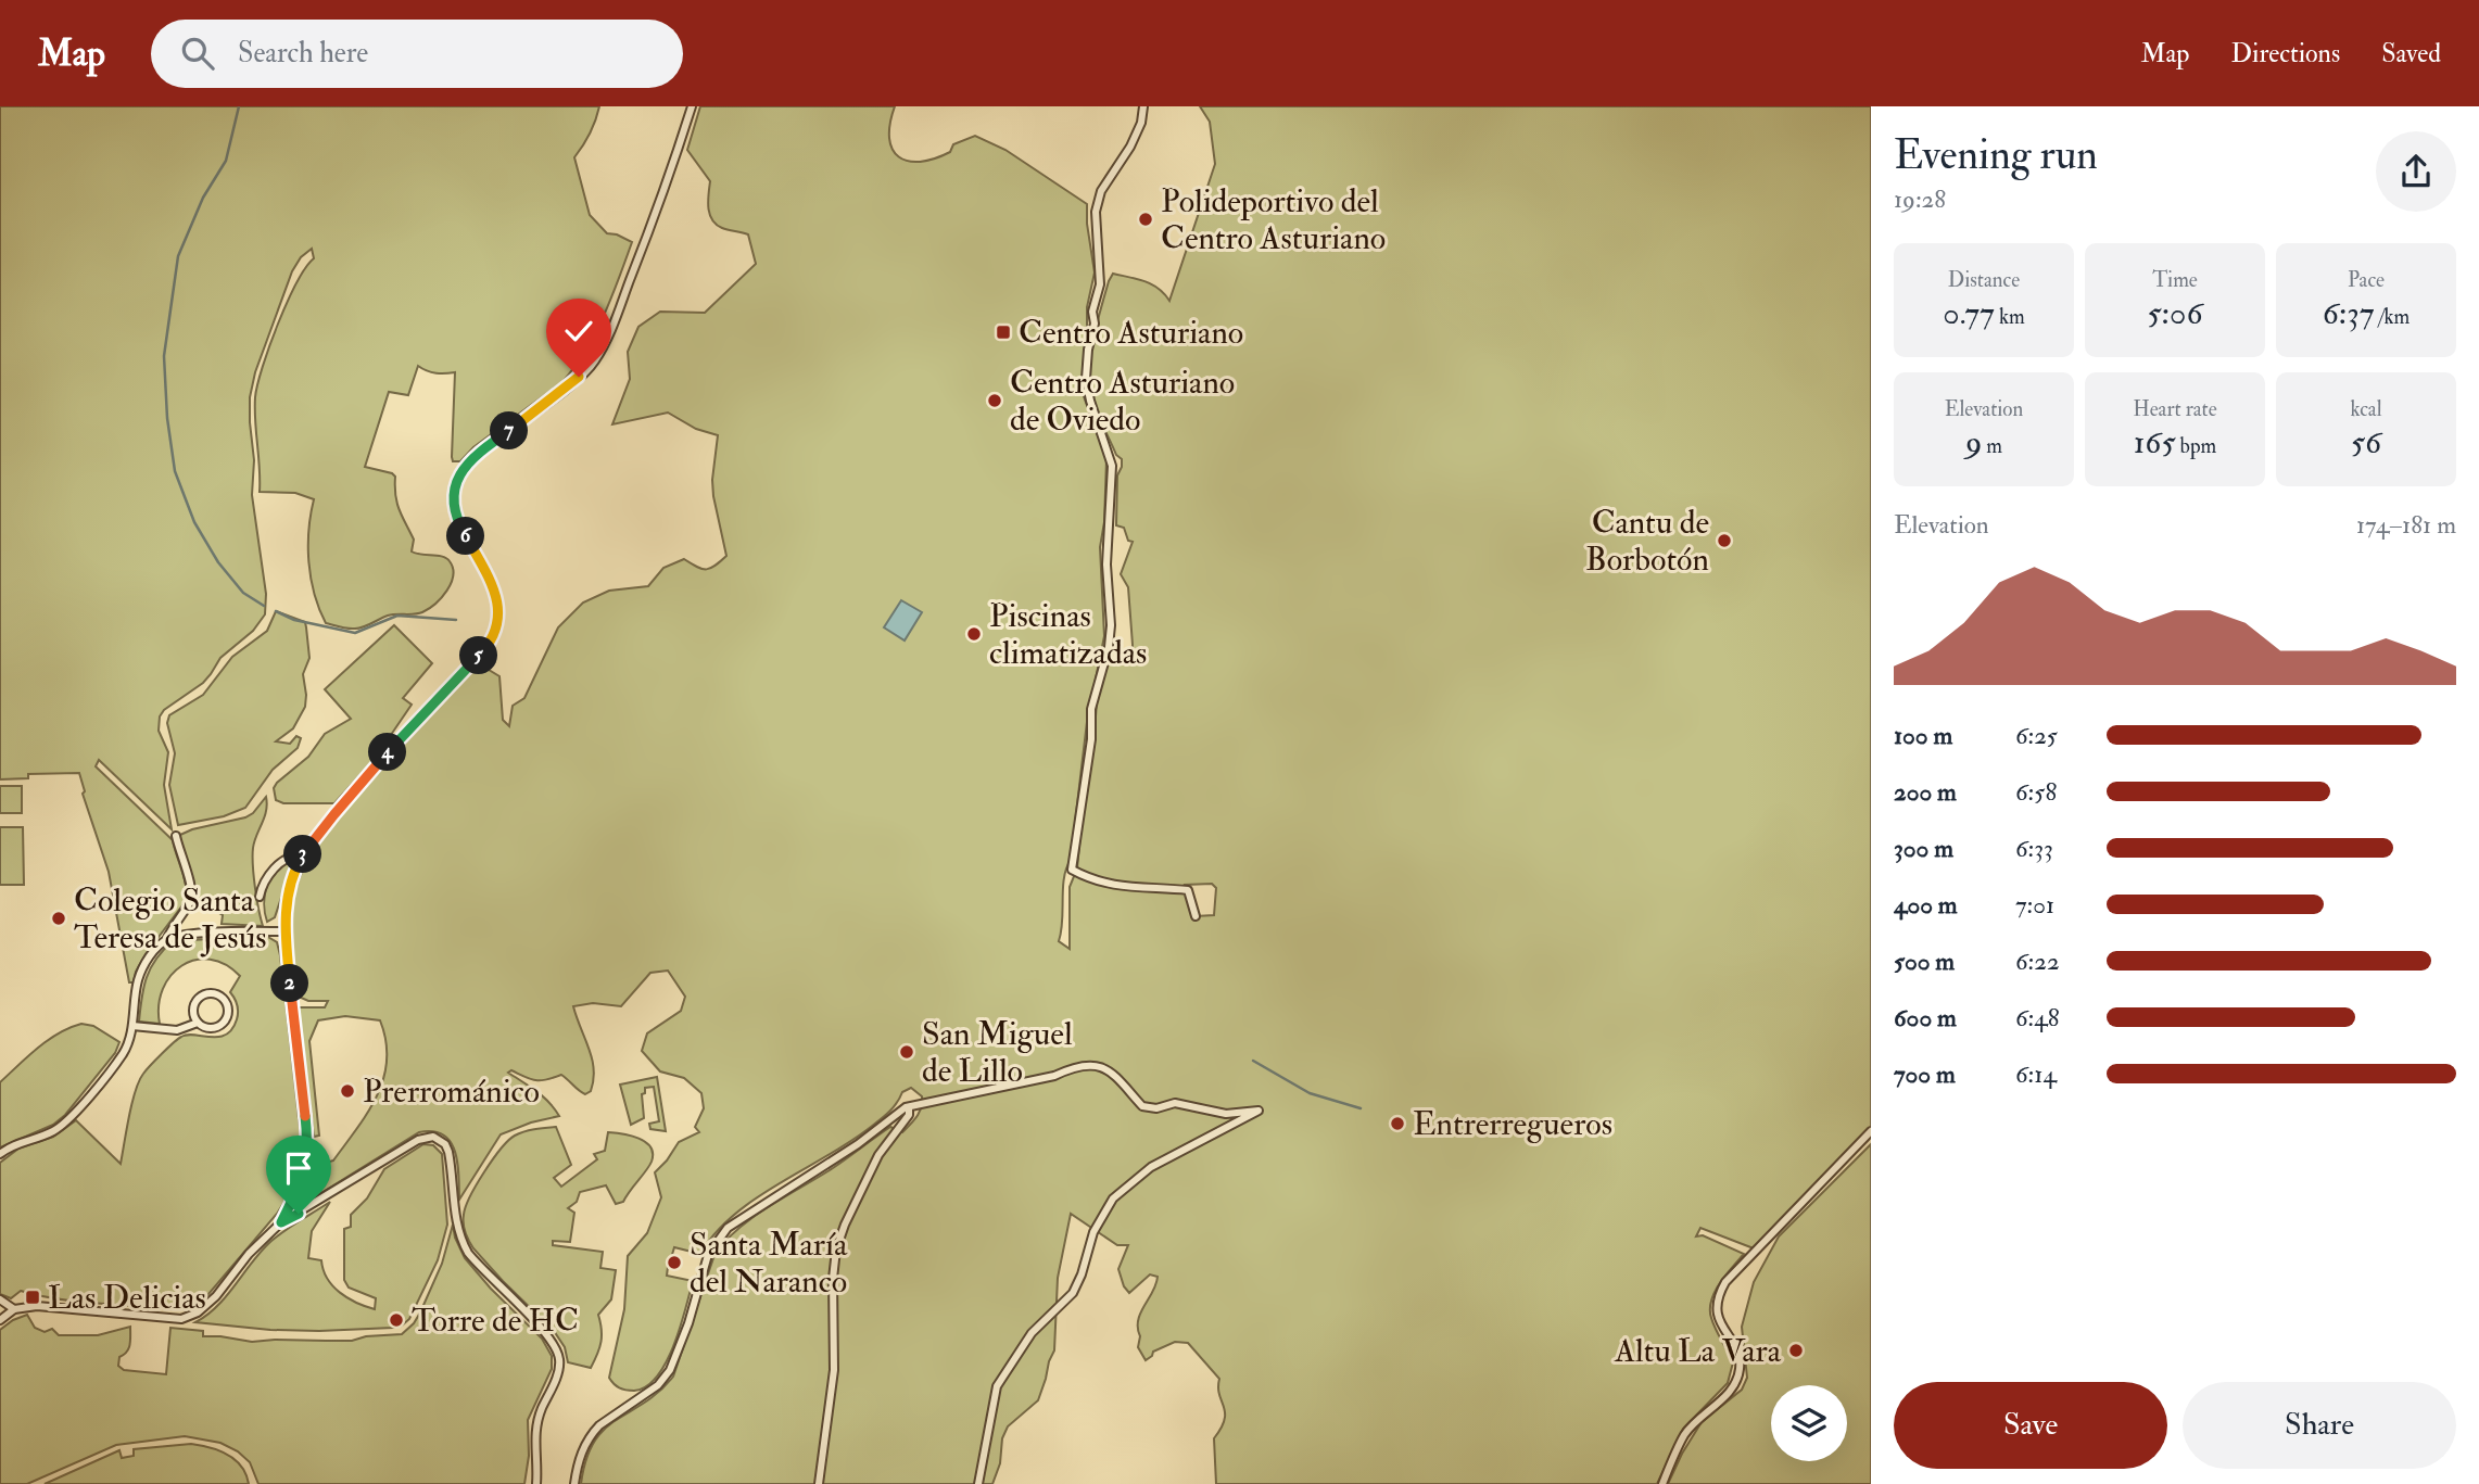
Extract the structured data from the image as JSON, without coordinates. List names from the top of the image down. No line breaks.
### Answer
{"places":{"other":["Polideportivo del Centro Asturiano","Centro Asturiano de Oviedo","Cantu de Borbotón","Piscinas climatizadas","Colegio Santa Teresa de Jesús","San Miguel de Lillo","Prerrománico","Entrerregueros","Santa María del Naranco","Torre de HC","Altu La Vara"],"transit":["Centro Asturiano","Las Delicias"]},"page":{"header":"Map","search":"Search here","nav":["Map","Directions","Saved"],"heading":["Evening run","19:28"],"stats":[["Distance","0.77 km"],["Time","5:06"],["Pace","6:37 /km"],["Elevation","9 m"],["Heart rate","165 bpm"],["kcal","56"]],"pins":["7","6","5","4","3","2"],"chart":["Elevation","174–181 m"],"list":[{"name":"100 m","note":"6:25"},{"name":"200 m","note":"6:58"},{"name":"300 m","note":"6:33"},{"name":"400 m","note":"7:01"},{"name":"500 m","note":"6:22"},{"name":"600 m","note":"6:48"},{"name":"700 m","note":"6:14"}],"buttons":["Save","Share"]}}
